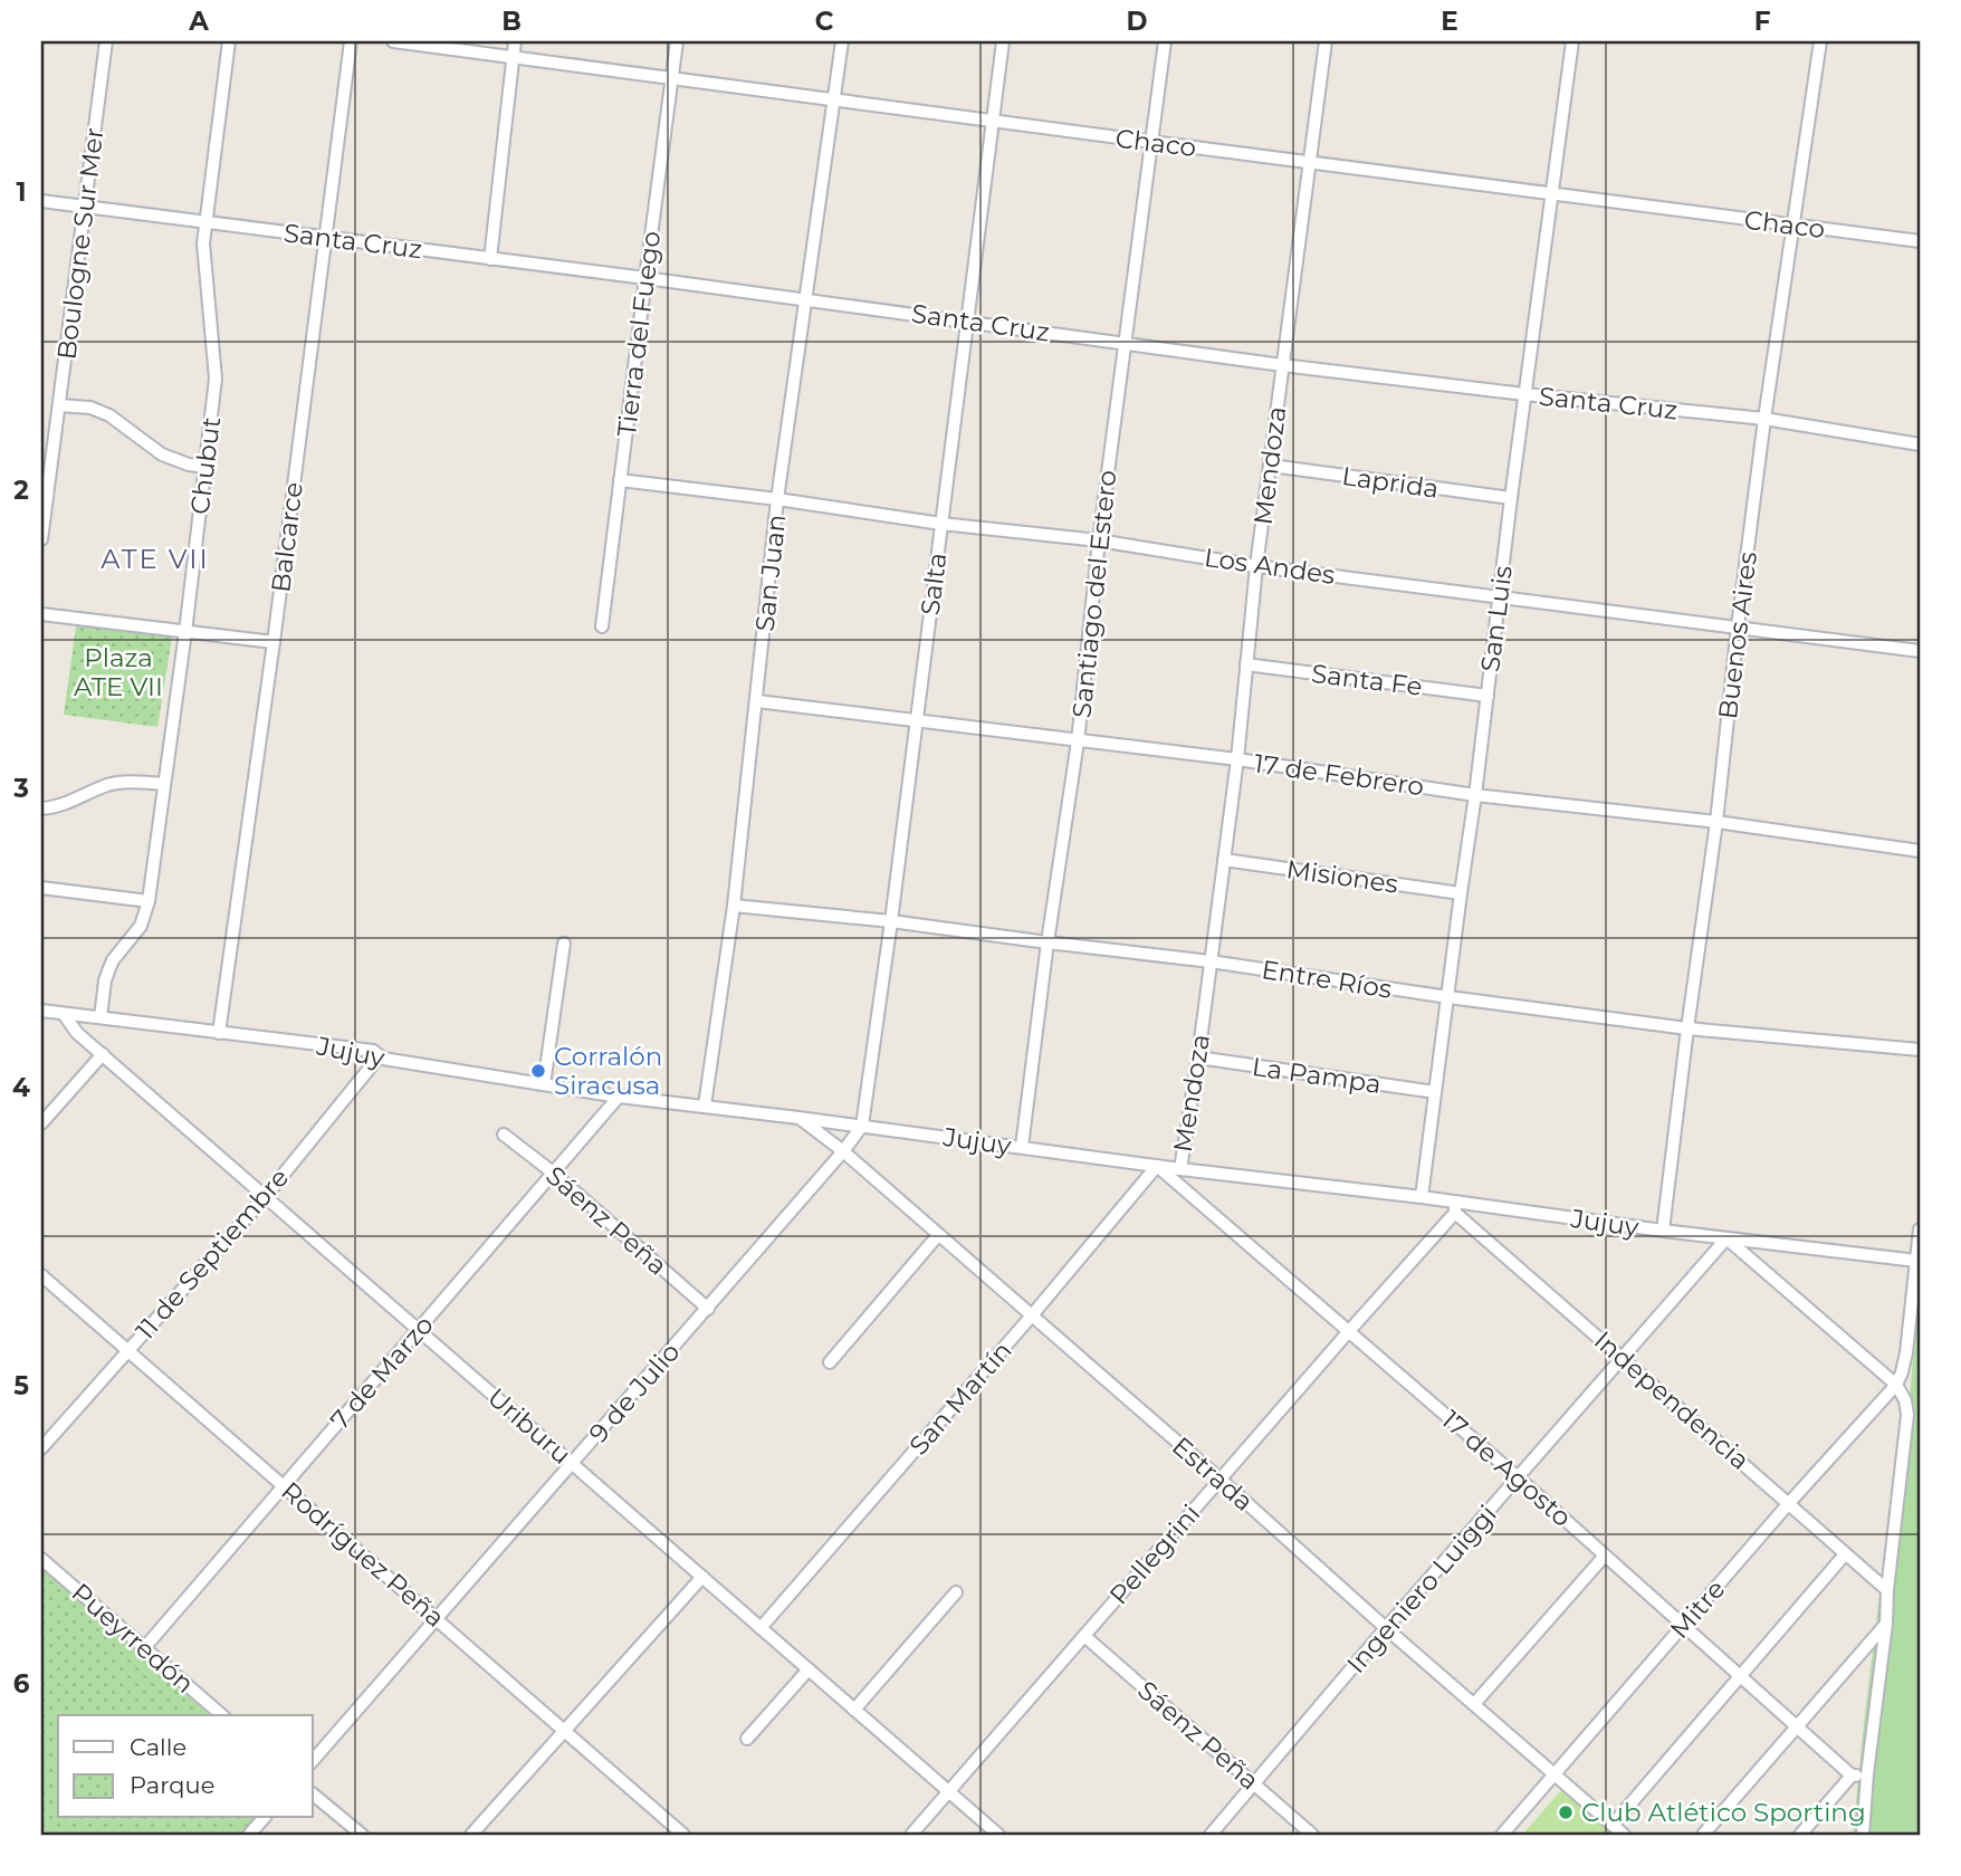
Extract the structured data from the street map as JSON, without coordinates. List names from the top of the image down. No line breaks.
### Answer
{"streets":{"street":["Chaco","Santa Cruz","Boulogne Sur Mer","Tierra del Fuego","Chubut","Mendoza","Laprida","Balcarce","Los Andes","San Juan","Salta","Santiago del Estero","San Luis","Buenos Aires","Santa Fe","17 de Febrero","Misiones","Entre Ríos","Jujuy","La Pampa","Sáenz Peña","11 de Septiembre","7 de Marzo","9 de Julio","San Martín","Independencia","Uriburu","17 de Agosto","Estrada","Rodríguez Peña","Pellegrini","Ingeniero Luiggi","Mitre","Pueyrredón"]},"crossings":[["Chaco","Tierra del Fuego"],["Chaco","Mendoza"],["Chaco","San Juan"],["Chaco","Salta"],["Chaco","Santiago del Estero"],["Chaco","San Luis"],["Chaco","Buenos Aires"],["Santa Cruz","Boulogne Sur Mer"],["Santa Cruz","Tierra del Fuego"],["Santa Cruz","Chubut"],["Santa Cruz","Mendoza"],["Santa Cruz","Balcarce"],["Santa Cruz","San Juan"],["Santa Cruz","Salta"],["Santa Cruz","Santiago del Estero"],["Santa Cruz","San Luis"],["Santa Cruz","Buenos Aires"],["Tierra del Fuego","Los Andes"],["Chubut","Jujuy"],["Mendoza","Laprida"],["Mendoza","Los Andes"],["Mendoza","Santa Fe"],["Mendoza","17 de Febrero"],["Mendoza","Misiones"],["Mendoza","Entre Ríos"],["Mendoza","Jujuy"],["Mendoza","La Pampa"],["Laprida","San Luis"],["Balcarce","Jujuy"],["Los Andes","San Juan"],["Los Andes","Salta"],["Los Andes","Santiago del Estero"],["Los Andes","San Luis"],["Los Andes","Buenos Aires"],["San Juan","17 de Febrero"],["San Juan","Entre Ríos"],["San Juan","Jujuy"],["Salta","17 de Febrero"],["Salta","Entre Ríos"],["Salta","Jujuy"],["Salta","9 de Julio"],["Santiago del Estero","17 de Febrero"],["Santiago del Estero","Entre Ríos"],["Santiago del Estero","Jujuy"],["San Luis","Santa Fe"],["San Luis","17 de Febrero"],["San Luis","Misiones"],["San Luis","Entre Ríos"],["San Luis","Jujuy"],["San Luis","La Pampa"],["Buenos Aires","17 de Febrero"],["Buenos Aires","Entre Ríos"],["Buenos Aires","Jujuy"],["Jujuy","11 de Septiembre"],["Jujuy","7 de Marzo"],["Jujuy","9 de Julio"],["Jujuy","San Martín"],["Jujuy","Independencia"],["Jujuy","Uriburu"],["Jujuy","17 de Agosto"],["Jujuy","Estrada"],["Jujuy","Pellegrini"],["Jujuy","Ingeniero Luiggi"],["Sáenz Peña","7 de Marzo"],["Sáenz Peña","9 de Julio"],["Sáenz Peña","Pellegrini"],["Sáenz Peña","Ingeniero Luiggi"],["11 de Septiembre","Uriburu"],["11 de Septiembre","Rodríguez Peña"],["7 de Marzo","Uriburu"],["7 de Marzo","Rodríguez Peña"],["7 de Marzo","Pueyrredón"],["9 de Julio","Uriburu"],["9 de Julio","Estrada"],["9 de Julio","Rodríguez Peña"],["San Martín","Uriburu"],["San Martín","17 de Agosto"],["San Martín","Estrada"],["Independencia","Pellegrini"],["Independencia","Ingeniero Luiggi"],["Independencia","Mitre"],["Uriburu","Pellegrini"],["17 de Agosto","Pellegrini"],["17 de Agosto","Ingeniero Luiggi"],["17 de Agosto","Mitre"],["Estrada","Pellegrini"],["Estrada","Ingeniero Luiggi"],["Estrada","Mitre"]],"districts":["ATE VII"],"parks":["Plaza ATE VII"],"places":["Corralón Siracusa","Club Atlético Sporting"],"legend":["Calle","Parque"],"grid":{"columns":["A","B","C","D","E","F"],"rows":["1","2","3","4","5","6"]}}
